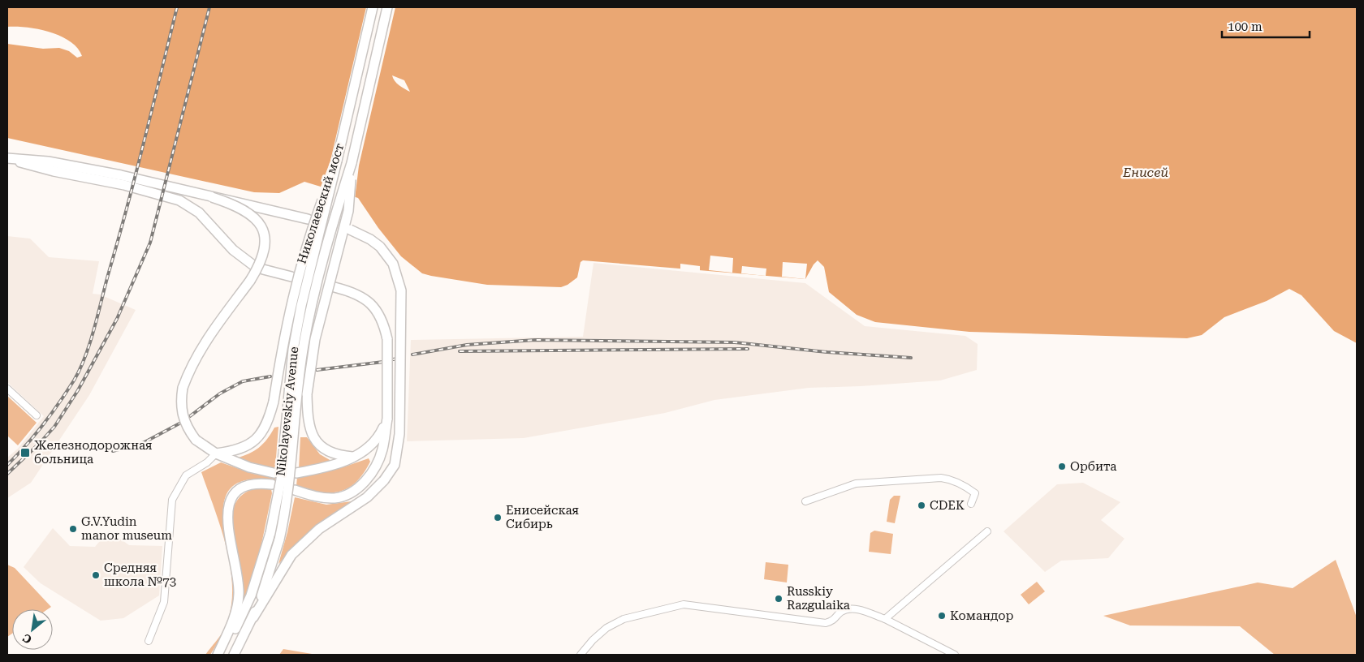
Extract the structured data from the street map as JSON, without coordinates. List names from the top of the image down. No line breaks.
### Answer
{"streets":{"main road":["Николаевский мост","Nikolayevskiy Avenue"]},"crossings":[["Николаевский мост","Nikolayevskiy Avenue"]],"water":["Енисей"],"places":{"transit":["Железнодорожная больница"],"other":["Орбита","CDEK","Енисейская Сибирь","G.V.Yudin manor museum","Средняя школа №73","Russkiy Razgulaika","Командор"]},"scale_bar":"100 m","north":"bottom left"}
